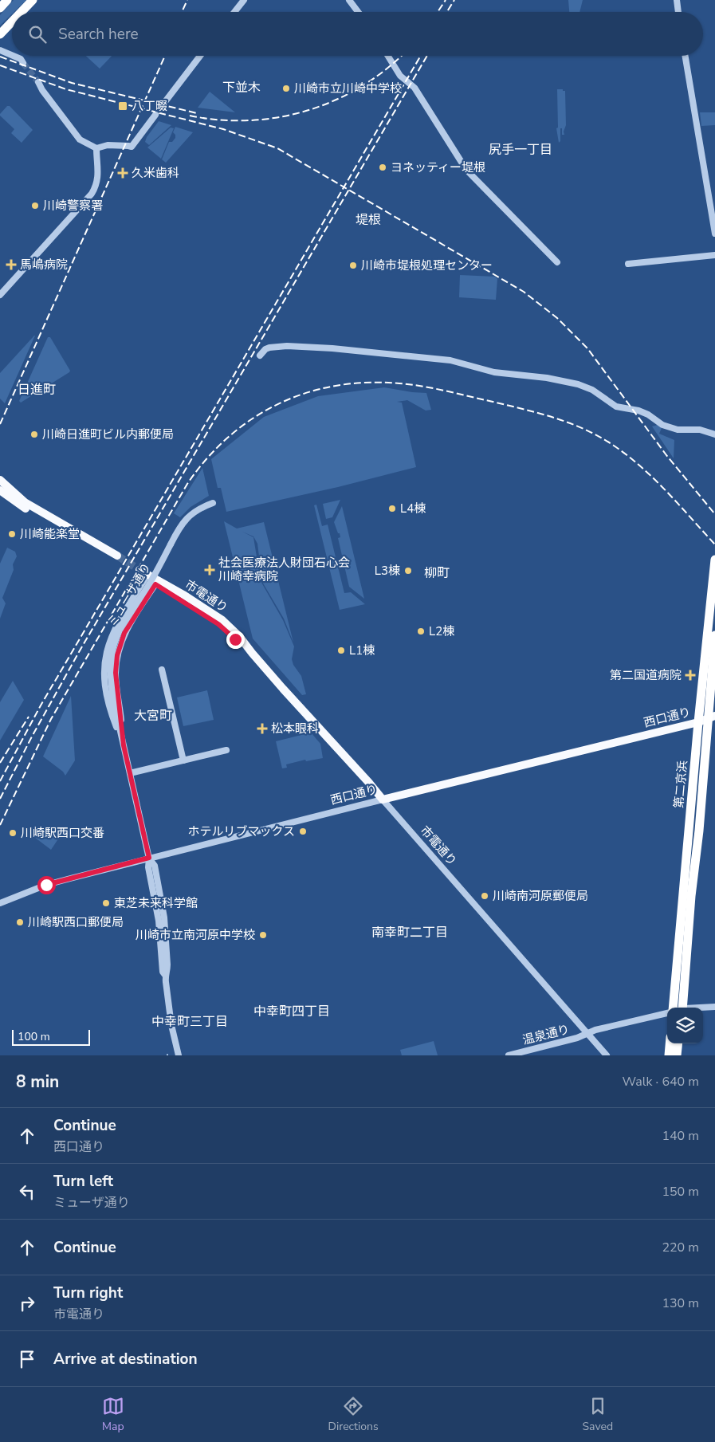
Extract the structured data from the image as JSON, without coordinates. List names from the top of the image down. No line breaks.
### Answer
{"streets":{"highway":["第二京浜"],"main road":["市電通り","西口通り"],"street":["ミューザ通り","温泉通り"]},"crossings":[["ミューザ通り","西口通り"],["市電通り","西口通り"],["市電通り","温泉通り"],["西口通り","第二京浜"]],"districts":["下並木","尻手一丁目","堤根","日進町","柳町","大宮町","南幸町二丁目","中幸町四丁目","中幸町三丁目"],"places":{"other":["川崎市立川崎中学校","ヨネッティー堤根","川崎警察署","川崎市堤根処理センター","川崎日進町ビル内郵便局","L4棟","川崎能楽堂","L3棟","L2棟","L1棟","ホテルリブマックス","川崎駅西口交番","川崎南河原郵便局","東芝未来科学館","川崎駅西口郵便局","川崎市立南河原中学校"],"transit":["八丁畷"],"health":["久米歯科","馬嶋病院","社会医療法人財団石心会 川崎幸病院","第二国道病院","松本眼科"]},"scale_bar":"100 m","page":{"search":"Search here","scale":"100 m","heading":["8 min","Walk · 640 m"],"list":[["Continue","西口通り","140 m"],["Turn left","ミューザ通り","150 m"],["Continue","220 m"],["Turn right","市電通り","130 m"],"Arrive at destination"],"nav":["Map","Directions","Saved"]}}
